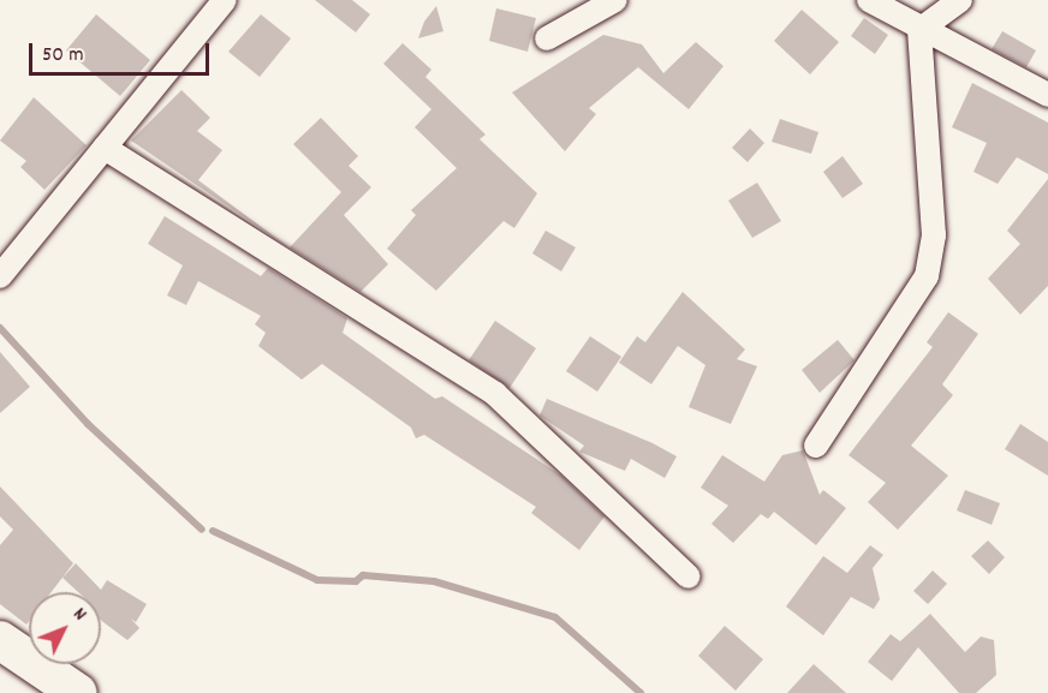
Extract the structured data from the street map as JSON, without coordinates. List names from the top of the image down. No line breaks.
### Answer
{"scale_bar":"50 m","north":"top right"}
